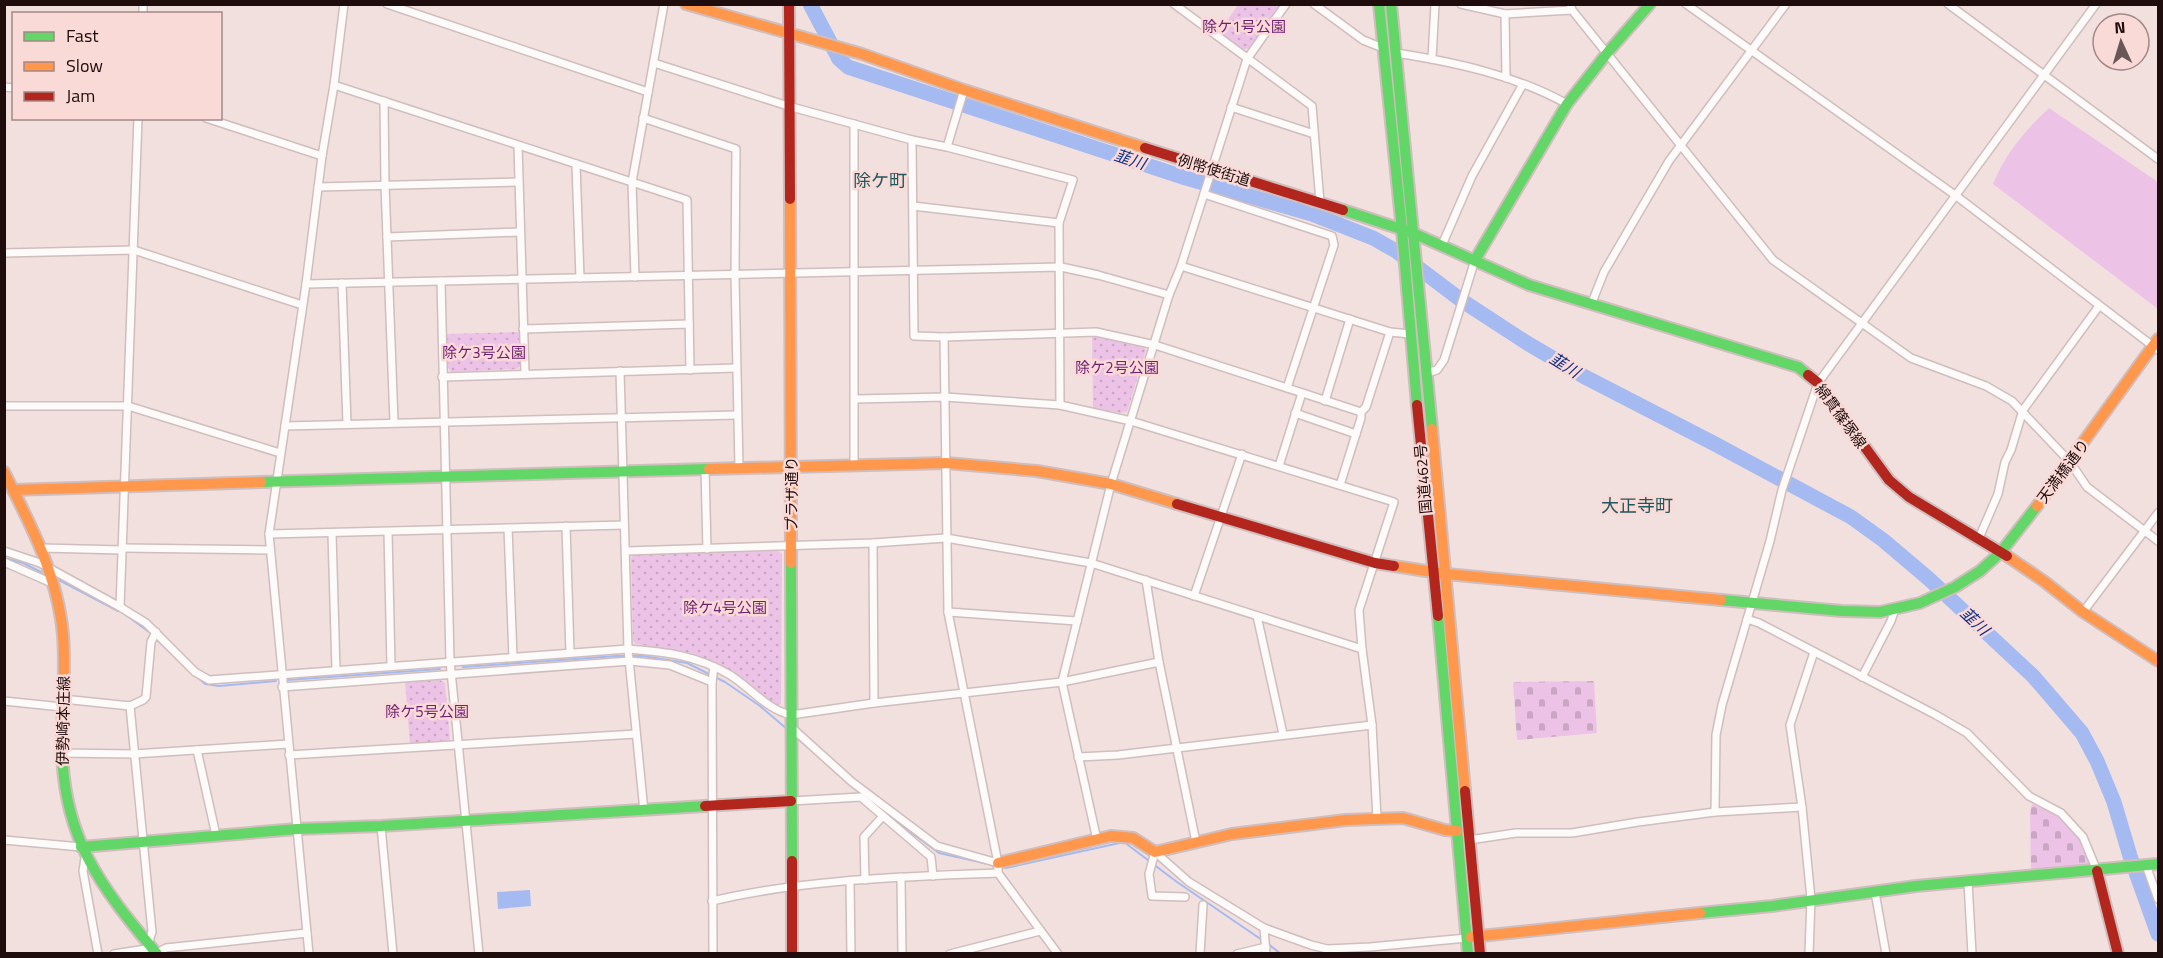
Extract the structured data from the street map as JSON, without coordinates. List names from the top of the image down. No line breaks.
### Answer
{"streets":{"main road":["例幣使街道","綿貫篠塚線","天満橋通り","国道462号","プラザ通り","伊勢崎本庄線"]},"crossings":[["例幣使街道","綿貫篠塚線"],["例幣使街道","国道462号"],["例幣使街道","プラザ通り"],["綿貫篠塚線","天満橋通り"],["天満橋通り","国道462号"],["天満橋通り","プラザ通り"],["天満橋通り","伊勢崎本庄線"]],"districts":["除ケ町","大正寺町"],"water":["韮川"],"parks":["除ケ1号公園","除ケ3号公園","除ケ2号公園","除ケ4号公園","除ケ5号公園"],"legend":["Fast","Slow","Jam"],"north":"top"}
